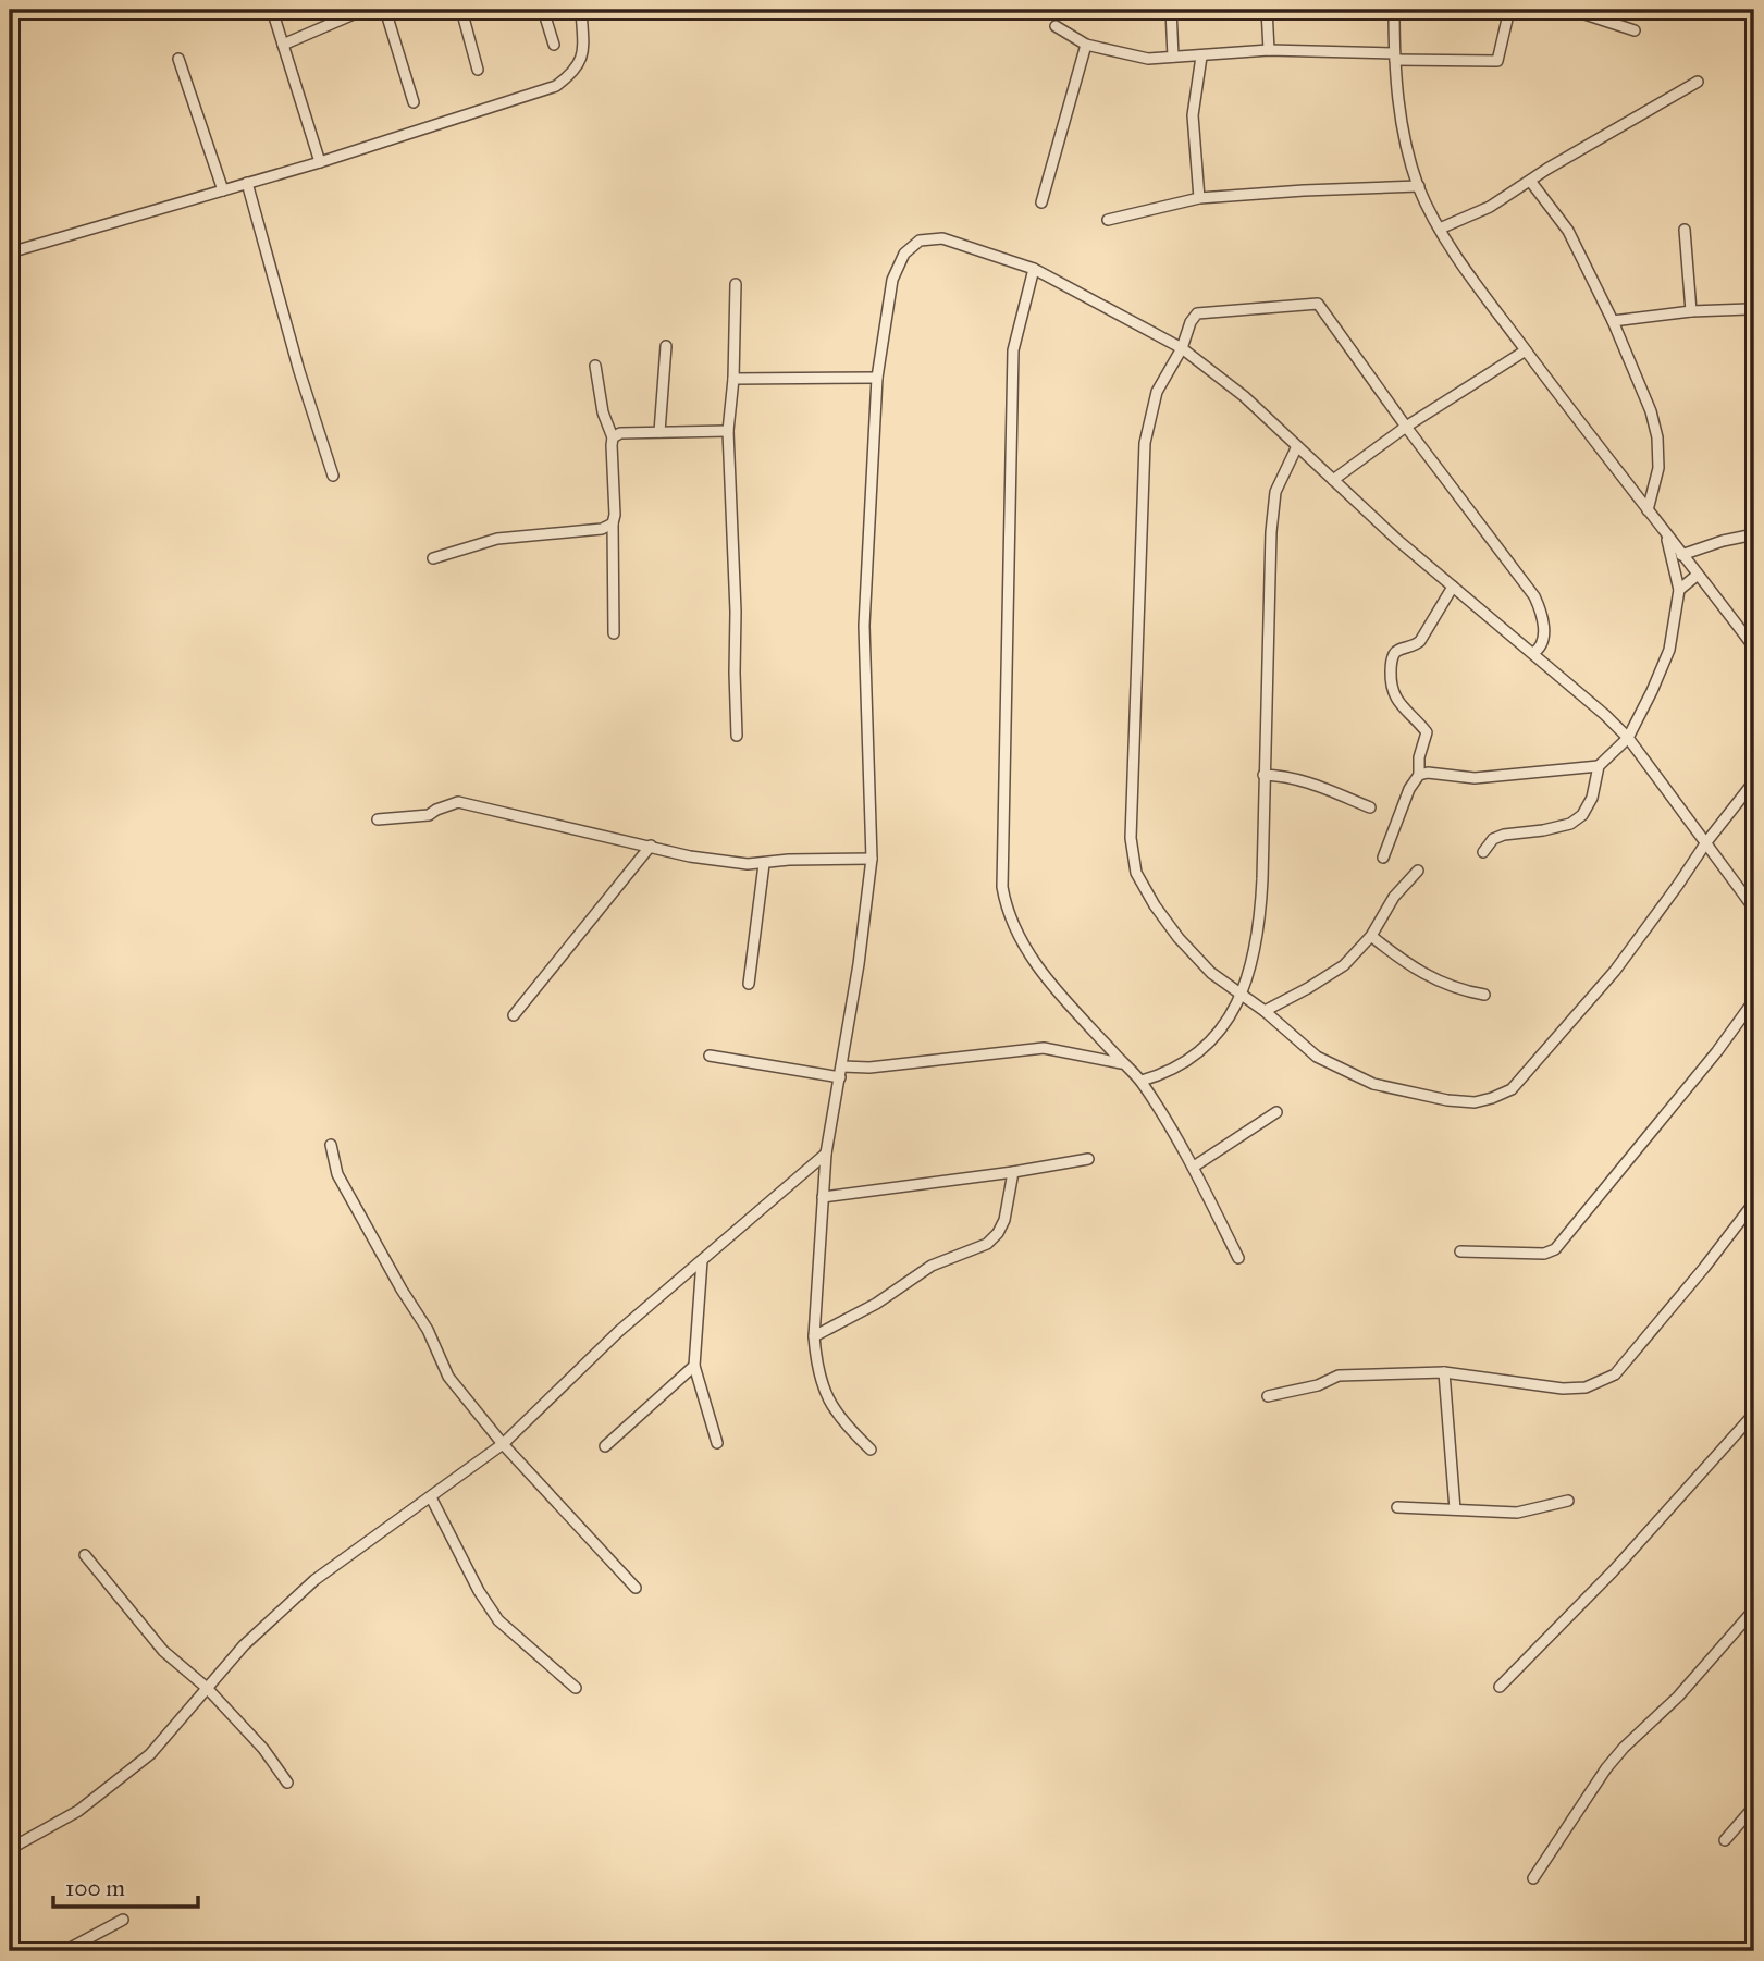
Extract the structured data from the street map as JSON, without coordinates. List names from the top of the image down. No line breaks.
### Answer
{"scale_bar":"100 m"}
